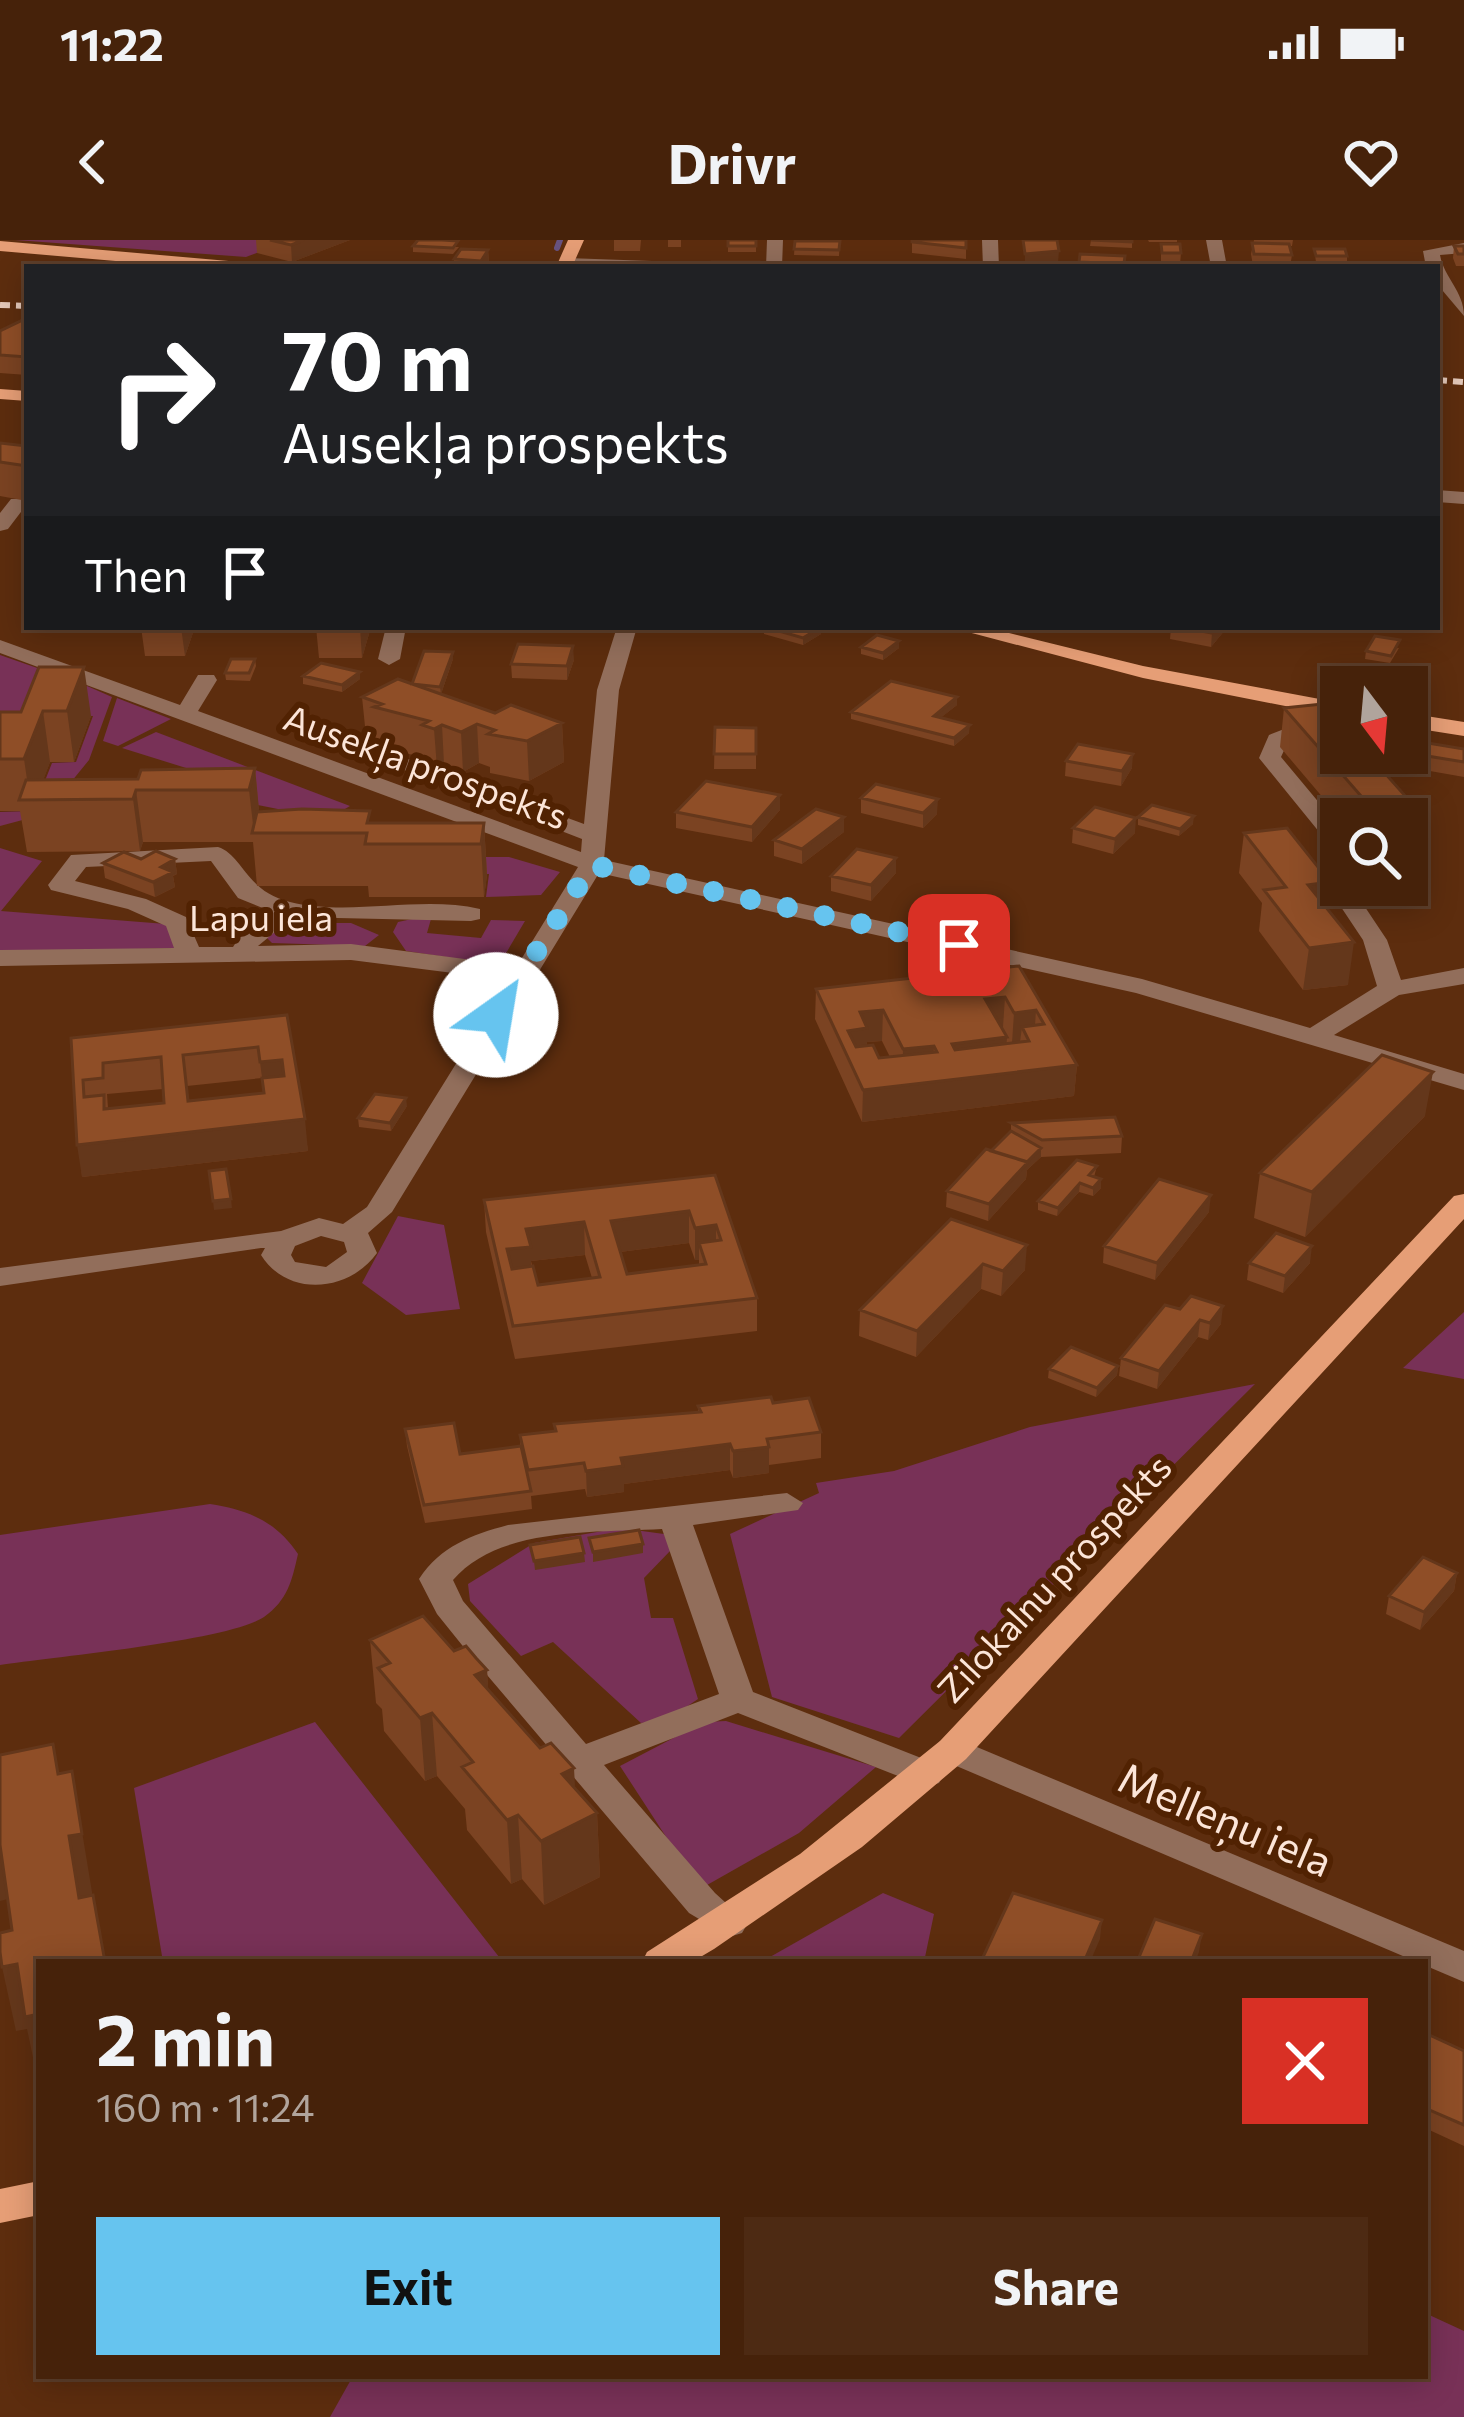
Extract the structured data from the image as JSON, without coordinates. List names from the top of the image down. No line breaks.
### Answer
{"streets":{"main road":["Zilokalnu prospekts"],"street":["Ausekļa prospekts","Lapu iela","Melleņu iela"]},"crossings":[["Zilokalnu prospekts","Melleņu iela"]],"north":"bottom","page":{"status":"11:22","header":"Drivr","turn":["70 m","Ausekļa prospekts"],"then":"Then","heading":["2 min","160 m · 11:24"],"buttons":["Exit","Share"]}}
